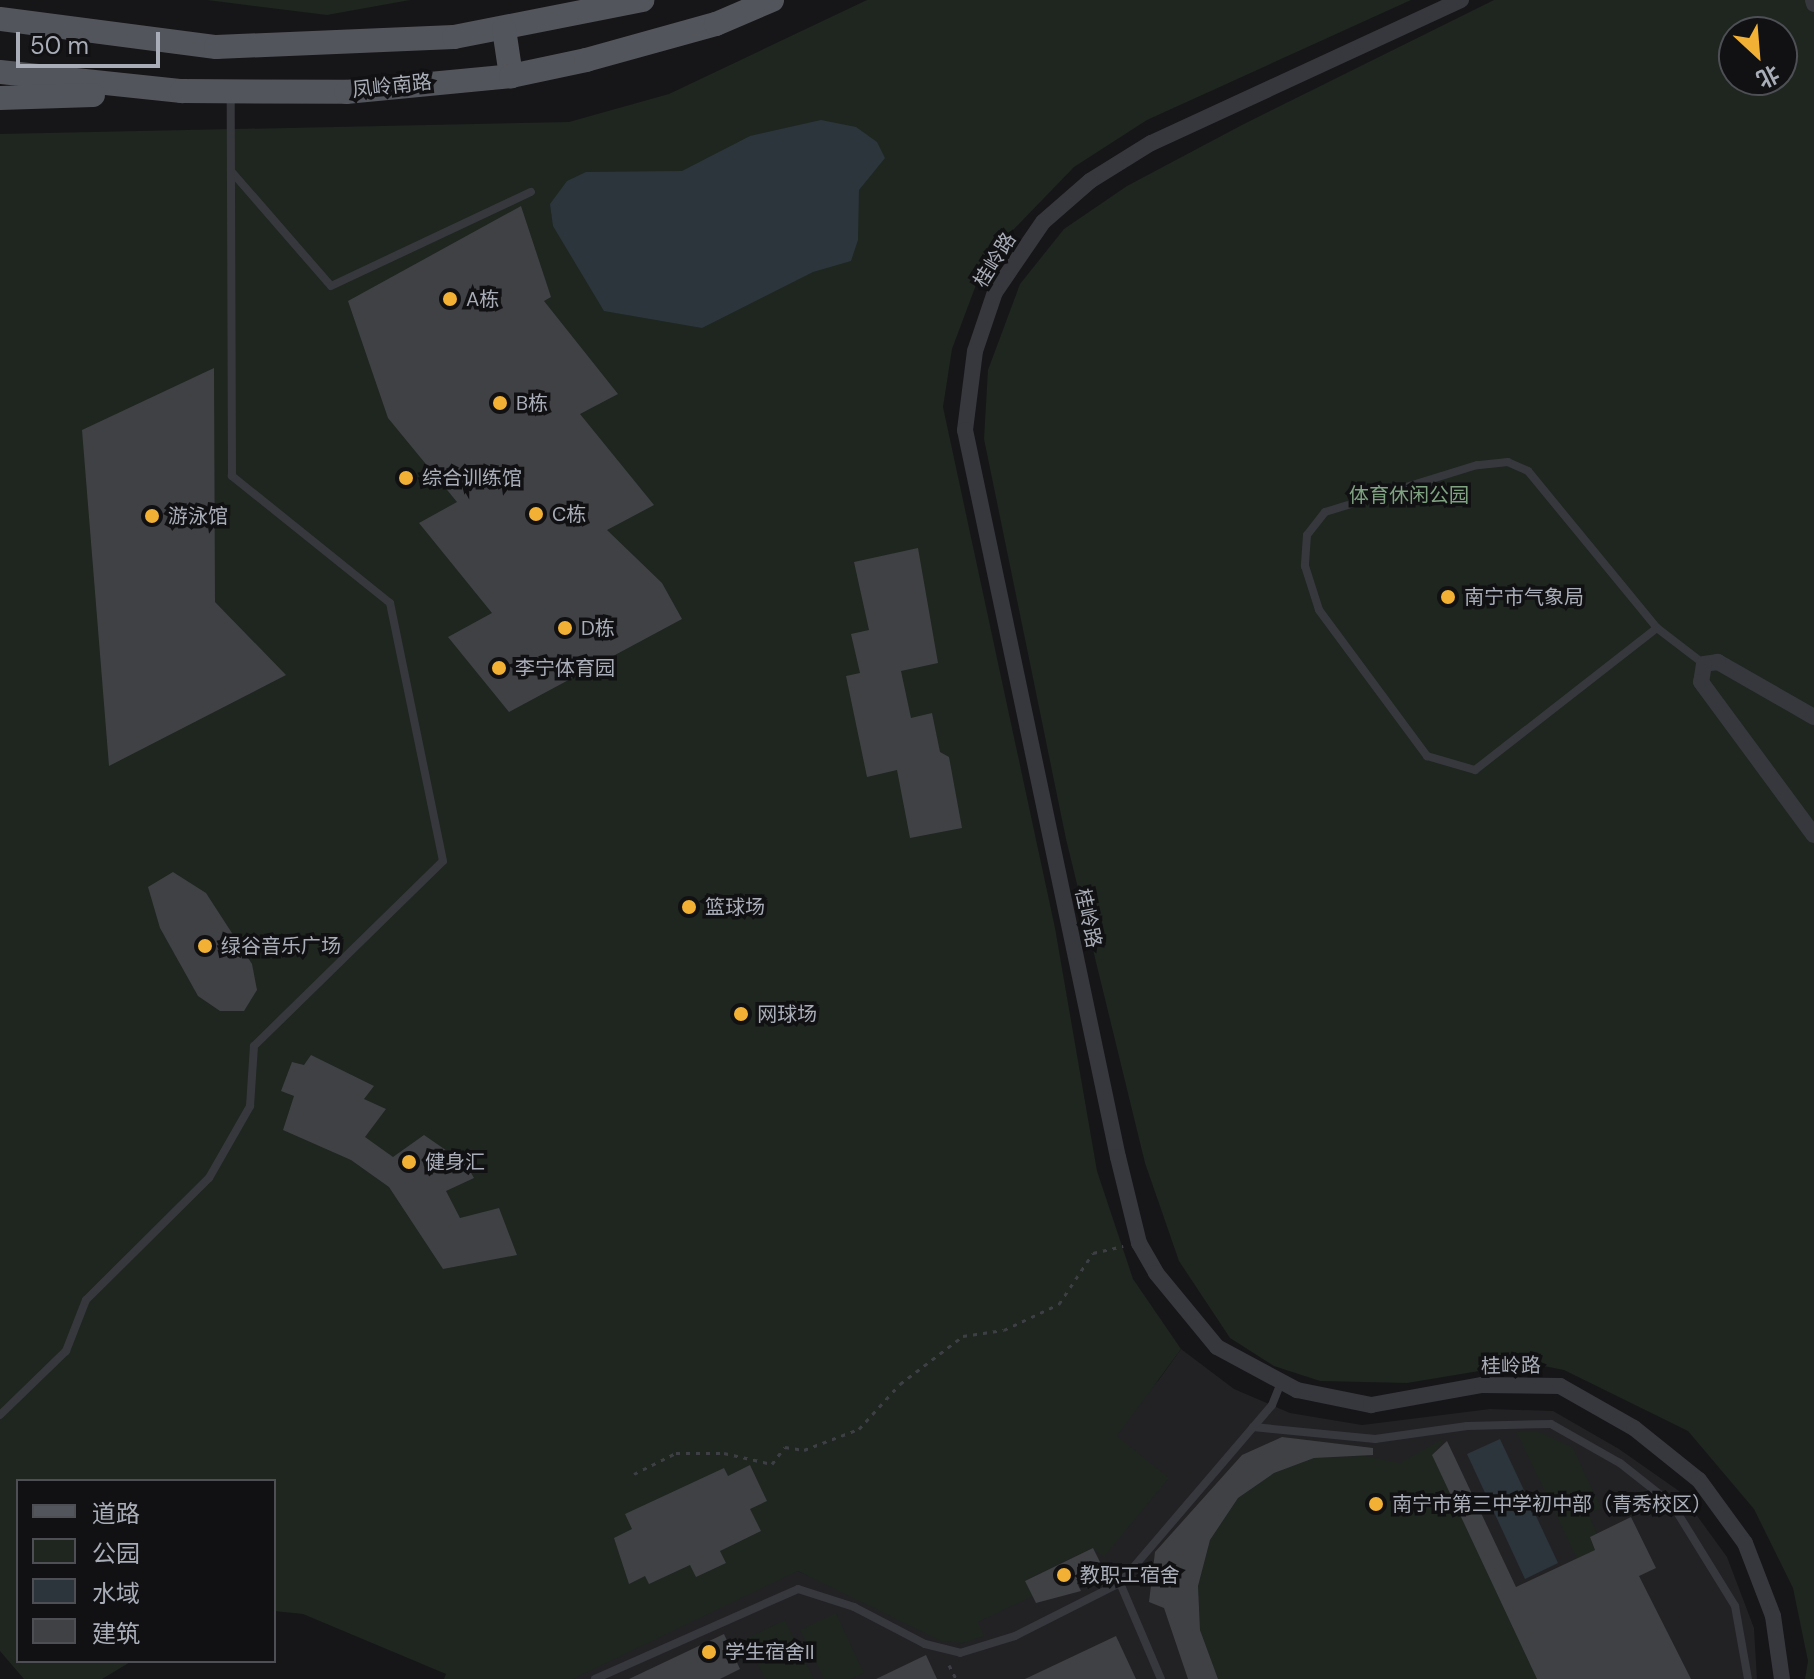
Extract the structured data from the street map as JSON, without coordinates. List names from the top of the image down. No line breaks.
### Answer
{"streets":{"main road":["凤岭南路"],"street":["桂岭路"]},"parks":["体育休闲公园"],"places":["A栋","B栋","综合训练馆","C栋","游泳馆","南宁市气象局","D栋","李宁体育园","篮球场","绿谷音乐广场","网球场","健身汇","南宁市第三中学初中部（青秀校区）","教职工宿舍","学生宿舍II"],"legend":["道路","公园","水域","建筑"],"scale_bar":"50 m","north":"bottom right"}
